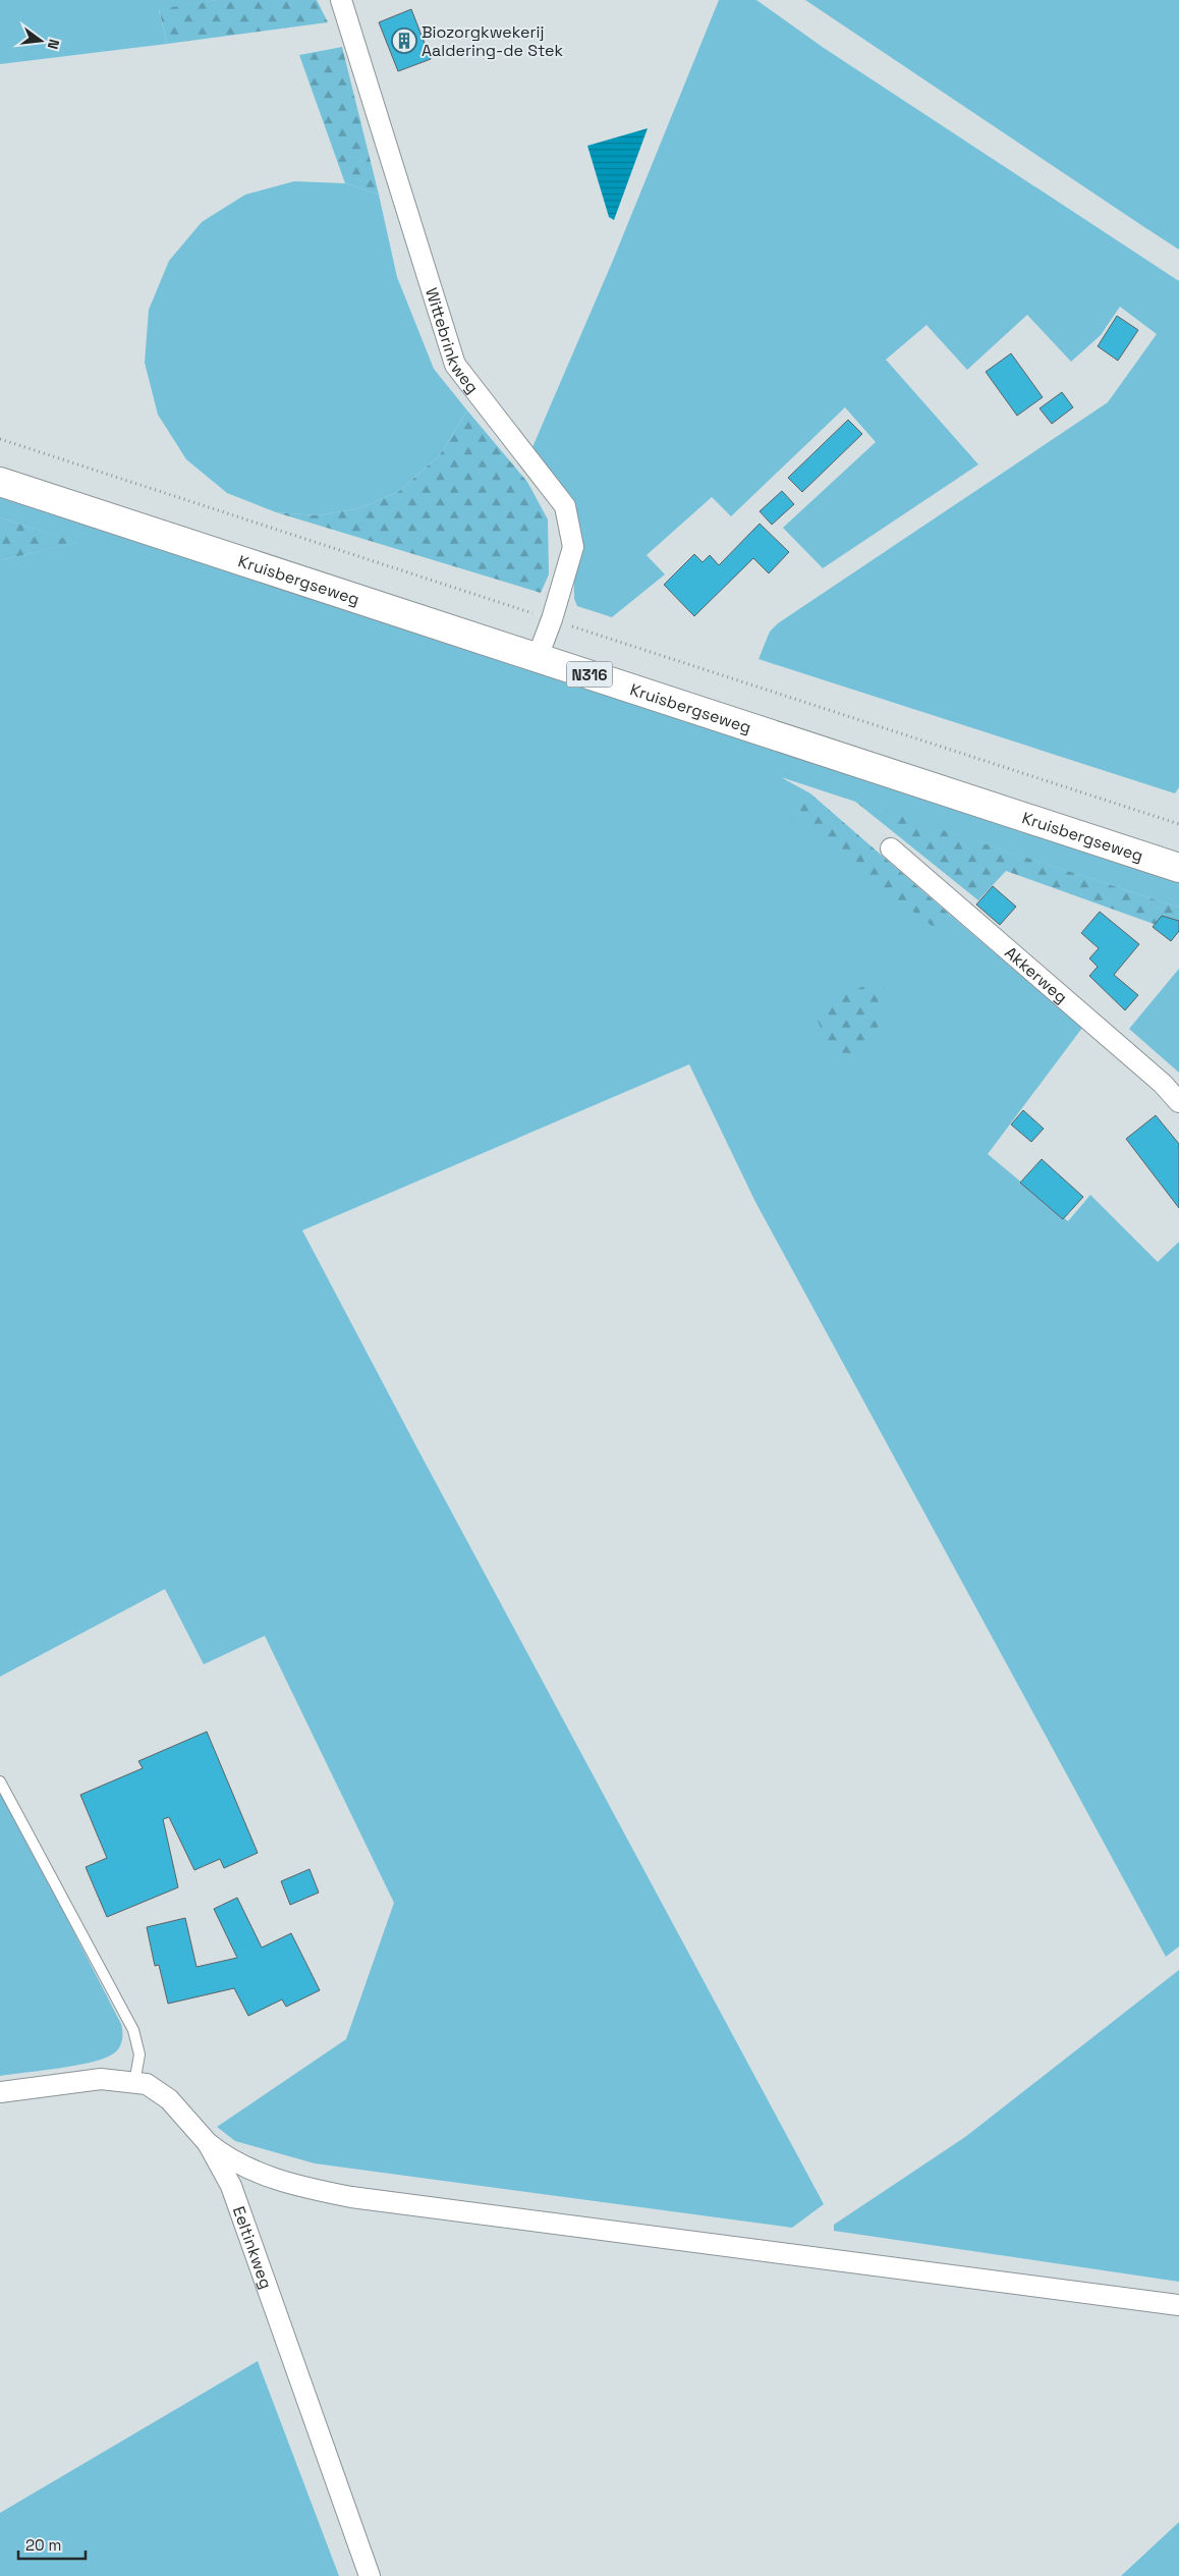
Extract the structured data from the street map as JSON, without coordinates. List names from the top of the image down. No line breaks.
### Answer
{"streets":{"main road":["Kruisbergseweg","N316"],"street":["Wittebrinkweg","Akkerweg","Eeltinkweg"]},"crossings":[["Wittebrinkweg","Kruisbergseweg"]],"places":{"building":["Biozorgkwekerij Aaldering-de Stek"]},"scale_bar":"20 m","north":"right"}
